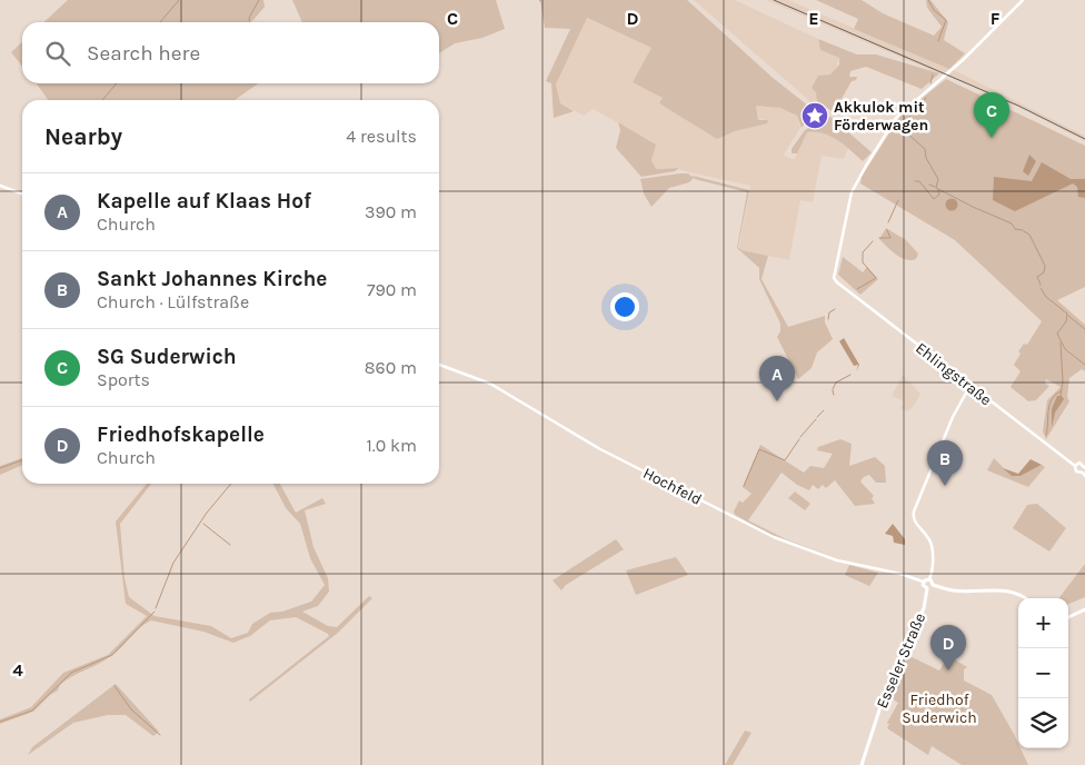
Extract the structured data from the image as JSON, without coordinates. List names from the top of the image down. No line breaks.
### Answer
{"streets":{"main road":["Esseler Straße"],"street":["Ehlingstraße","Hochfeld"]},"parks":["Friedhof Suderwich"],"places":{"place":["Akkulok mit Förderwagen"]},"page":{"search":"Search here","pins":["C","A","B","D"],"heading":["Nearby","4 results"],"list":[{"mark":"A","name":"Kapelle auf Klaas Hof","note":"Church","value":"390 m"},{"mark":"B","name":"Sankt Johannes Kirche","note":"Church · Lülfstraße","value":"790 m"},{"mark":"C","name":"SG Suderwich","note":"Sports","value":"860 m"},{"mark":"D","name":"Friedhofskapelle","note":"Church","value":"1.0 km"}],"map_buttons":["+","−"]},"grid":{"columns":["C","D","E","F"],"rows":["4"]}}
